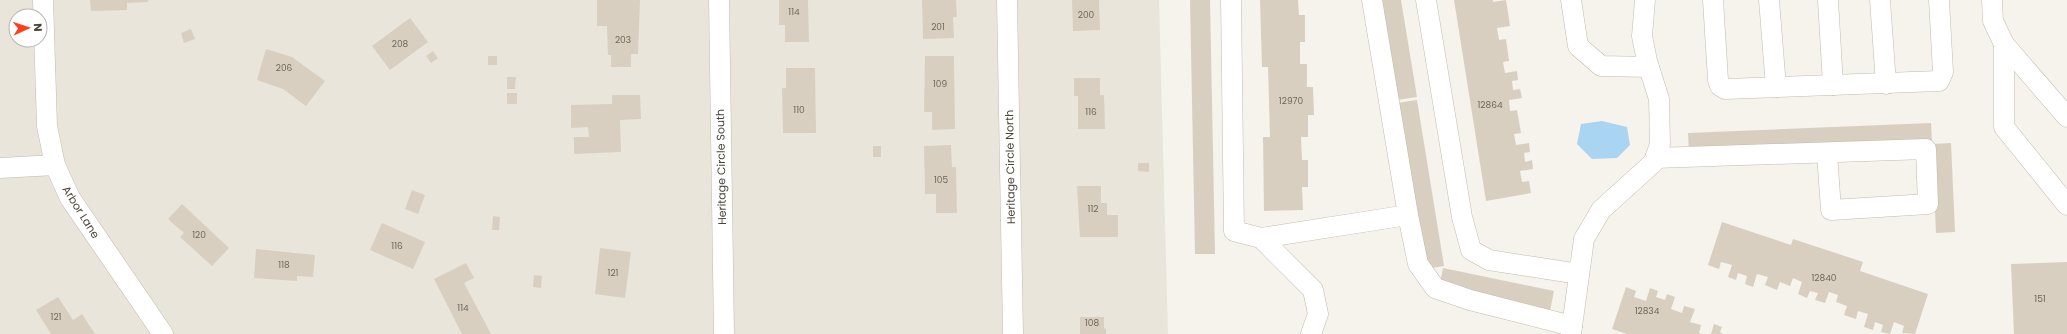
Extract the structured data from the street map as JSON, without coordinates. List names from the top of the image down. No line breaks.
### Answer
{"streets":{"street":["Heritage Circle South","Heritage Circle North","Arbor Lane"]},"house_numbers":["114","200","201","203","208","206","109","12970","12864","110","116","105","112","120","116","118","121","12840","151","114","12834","121","108"],"north":"right"}
